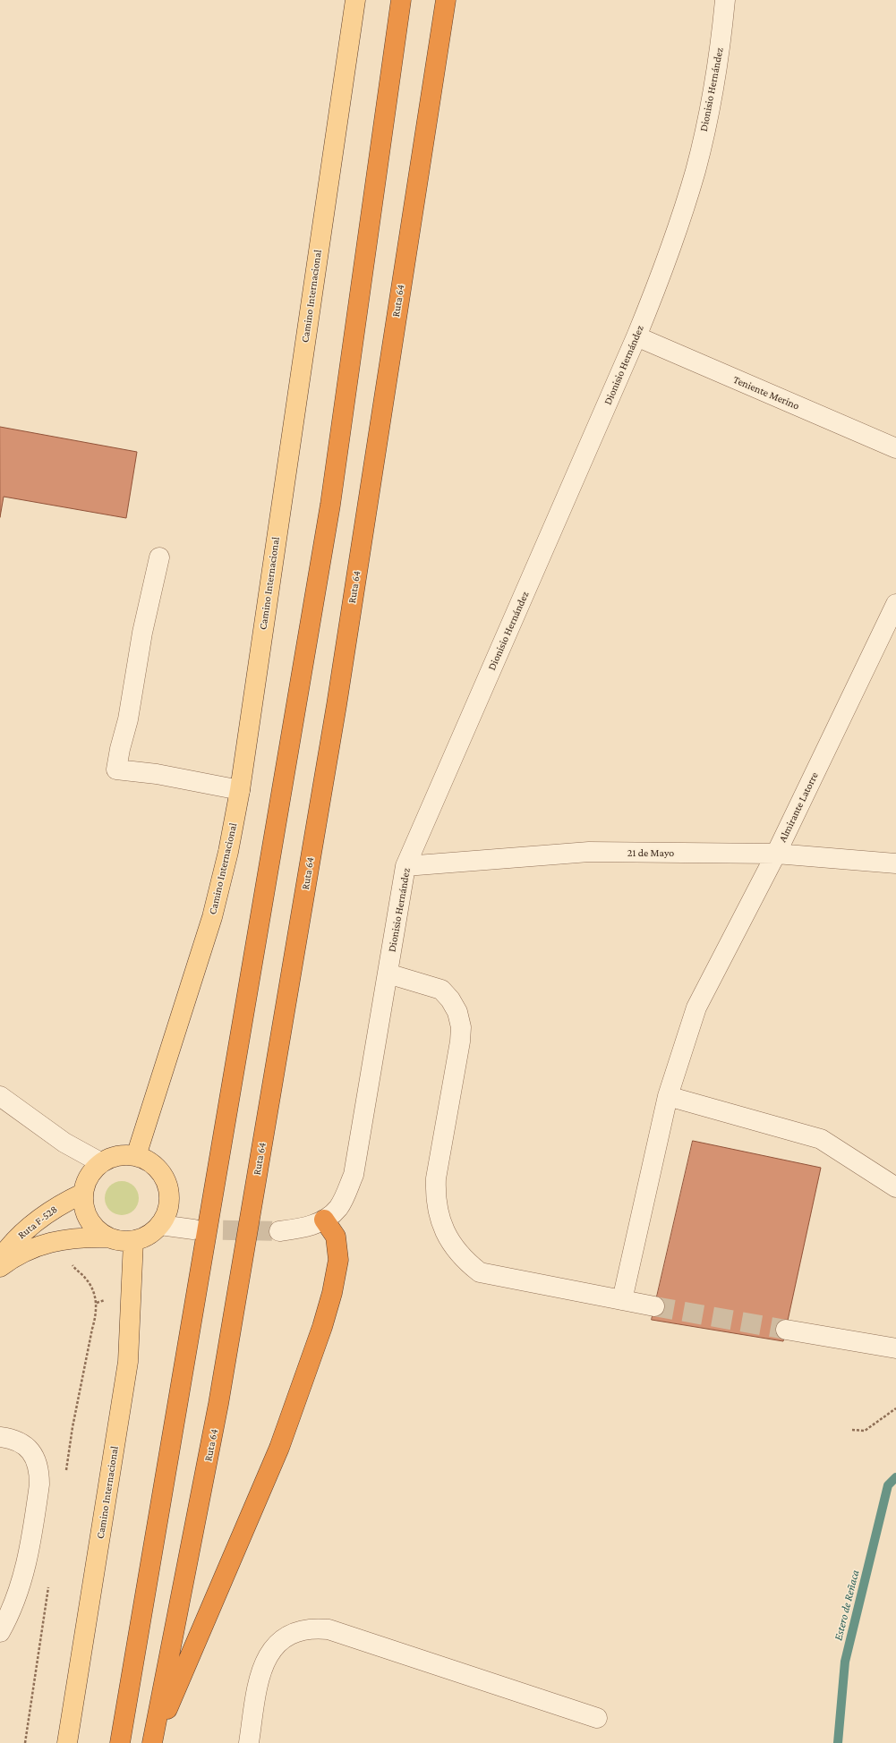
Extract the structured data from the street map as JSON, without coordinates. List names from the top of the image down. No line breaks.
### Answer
{"streets":{"highway":["Ruta 64"],"main road":["Camino Internacional","Ruta F-528"],"street":["Dionisio Hernández","Teniente Merino","Almirante Latorre","21 de Mayo"]},"crossings":[["Dionisio Hernández","Teniente Merino"],["Dionisio Hernández","21 de Mayo"],["Camino Internacional","Ruta F-528"],["Almirante Latorre","21 de Mayo"]],"water":["Estero de Reñaca"]}
